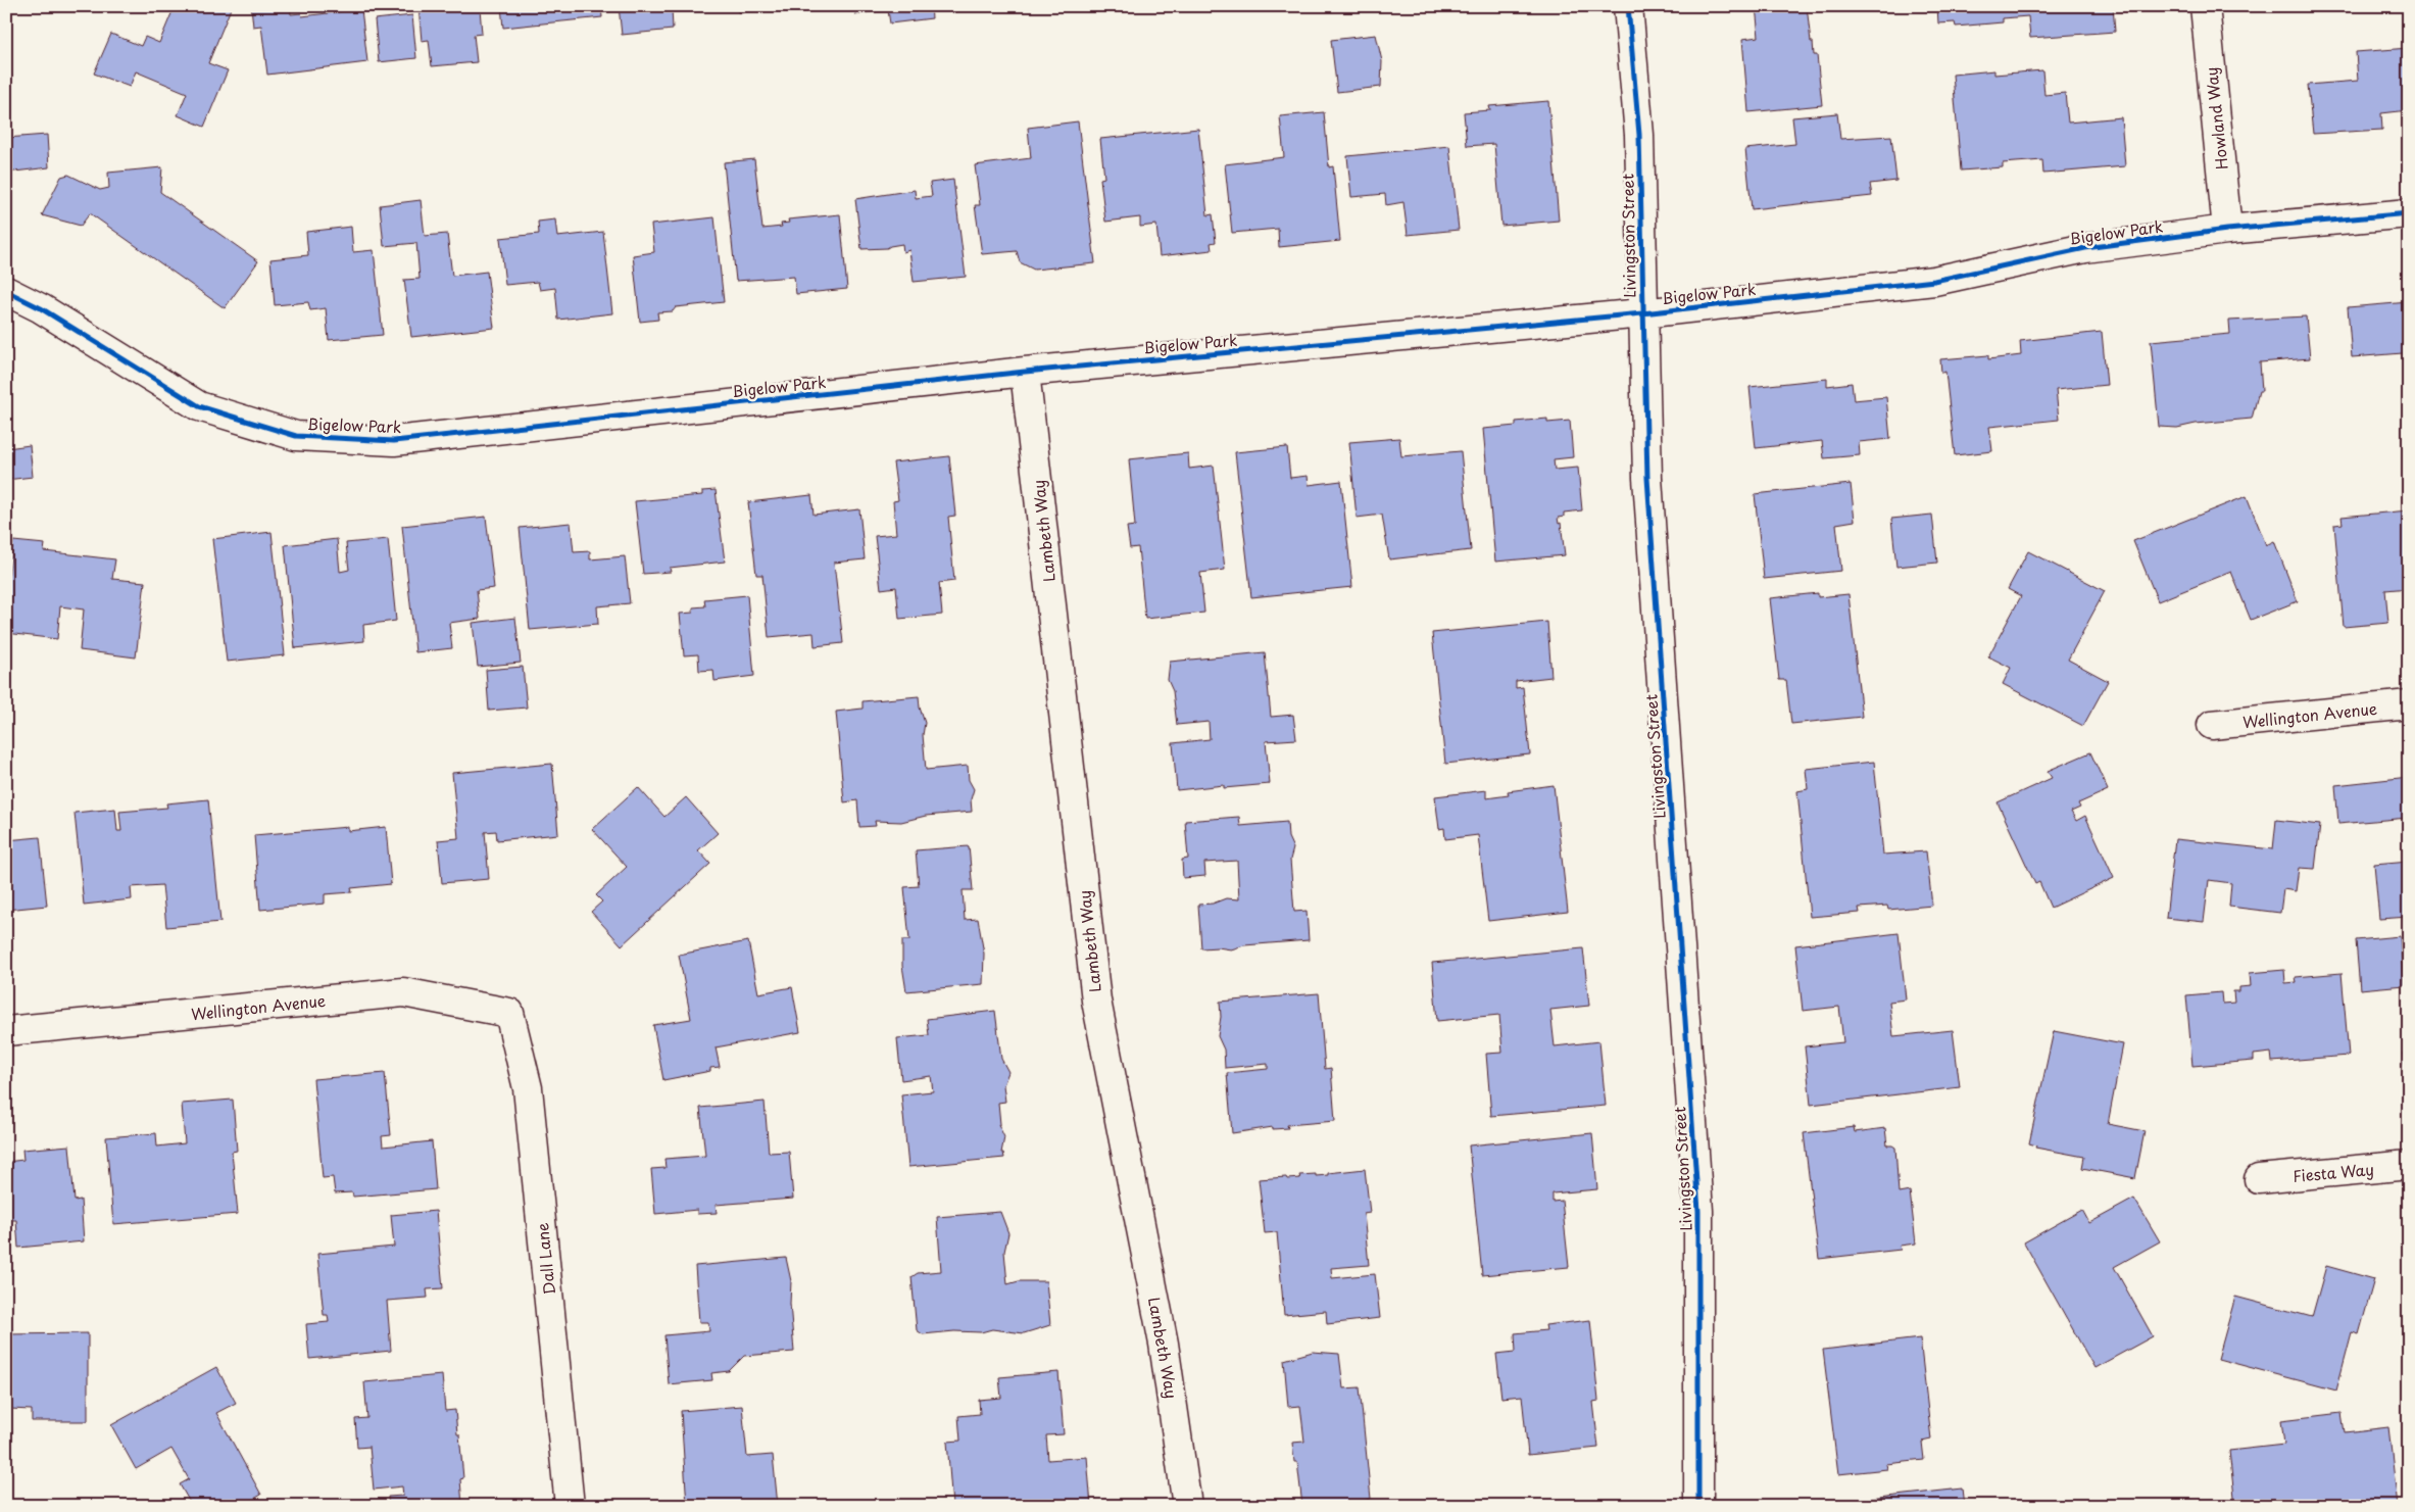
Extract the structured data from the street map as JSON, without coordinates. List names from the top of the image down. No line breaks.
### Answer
{"streets":{"street":["Howland Way","Bigelow Park","Livingston Street","Lambeth Way","Wellington Avenue","Fiesta Way","Dall Lane"]},"crossings":[["Howland Way","Bigelow Park"],["Bigelow Park","Livingston Street"],["Bigelow Park","Lambeth Way"],["Wellington Avenue","Dall Lane"]]}
